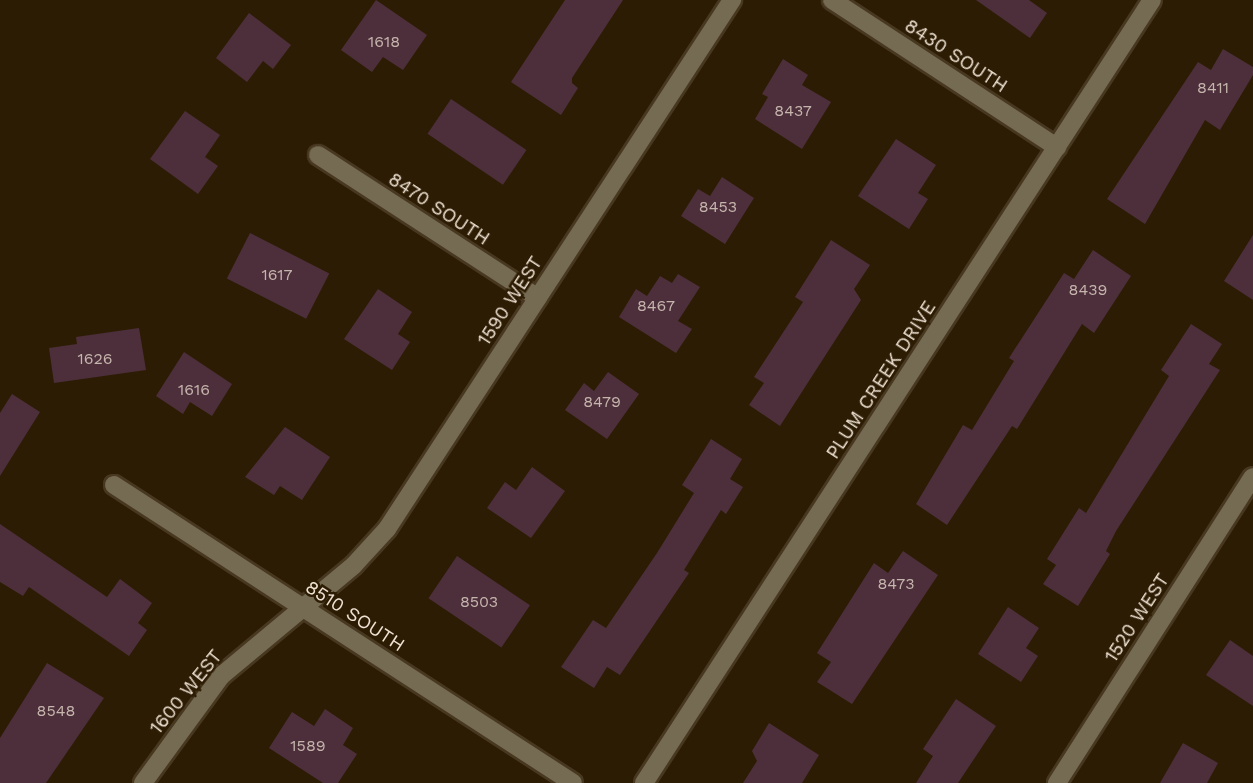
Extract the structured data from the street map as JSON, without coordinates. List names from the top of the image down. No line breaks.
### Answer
{"streets":{"street":["8430 SOUTH","8470 SOUTH","1590 WEST","PLUM CREEK DRIVE","8510 SOUTH","1520 WEST","1600 WEST"]},"crossings":[["8430 SOUTH","PLUM CREEK DRIVE"],["8470 SOUTH","1590 WEST"],["1590 WEST","8510 SOUTH"],["1590 WEST","1600 WEST"],["8510 SOUTH","1600 WEST"]],"house_numbers":["1618","8411","8437","8453","1617","8439","8467","1626","1616","8479","8473","8503","8548","1589"]}
